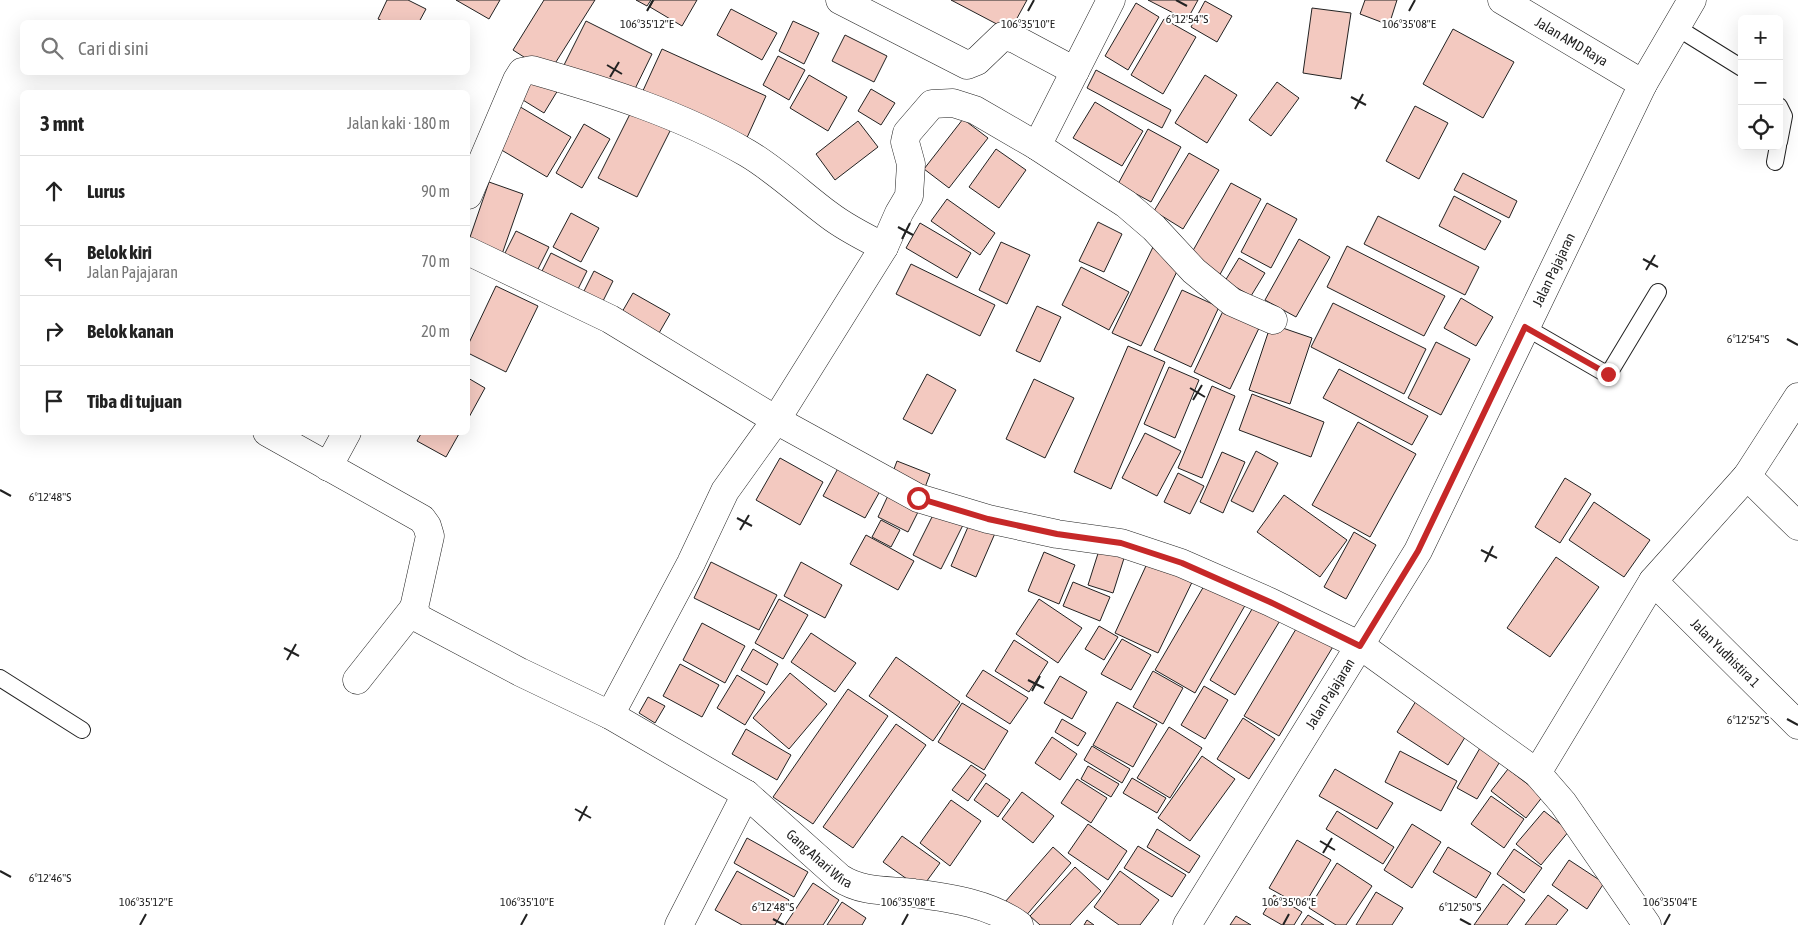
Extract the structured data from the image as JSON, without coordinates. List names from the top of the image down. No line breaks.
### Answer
{"streets":{"street":["Jalan AMD Raya","Jalan Pajajaran","Jalan Yudhistira 1","Gang Ahari Wira"]},"crossings":[["Jalan AMD Raya","Jalan Pajajaran"]],"page":{"map_buttons":["+","−"],"search":"Cari di sini","heading":["3 mnt","Jalan kaki · 180 m"],"list":[["Lurus","90 m"],["Belok kiri","Jalan Pajajaran","70 m"],["Belok kanan","20 m"],"Tiba di tujuan"]},"coordinates":["6°12'54\"S","106°35'12\"E","106°35'10\"E","106°35'08\"E","6°12'48\"S","6°12'52\"S","6°12'46\"S","106°35'06\"E","106°35'04\"E","6°12'50\"S"]}
